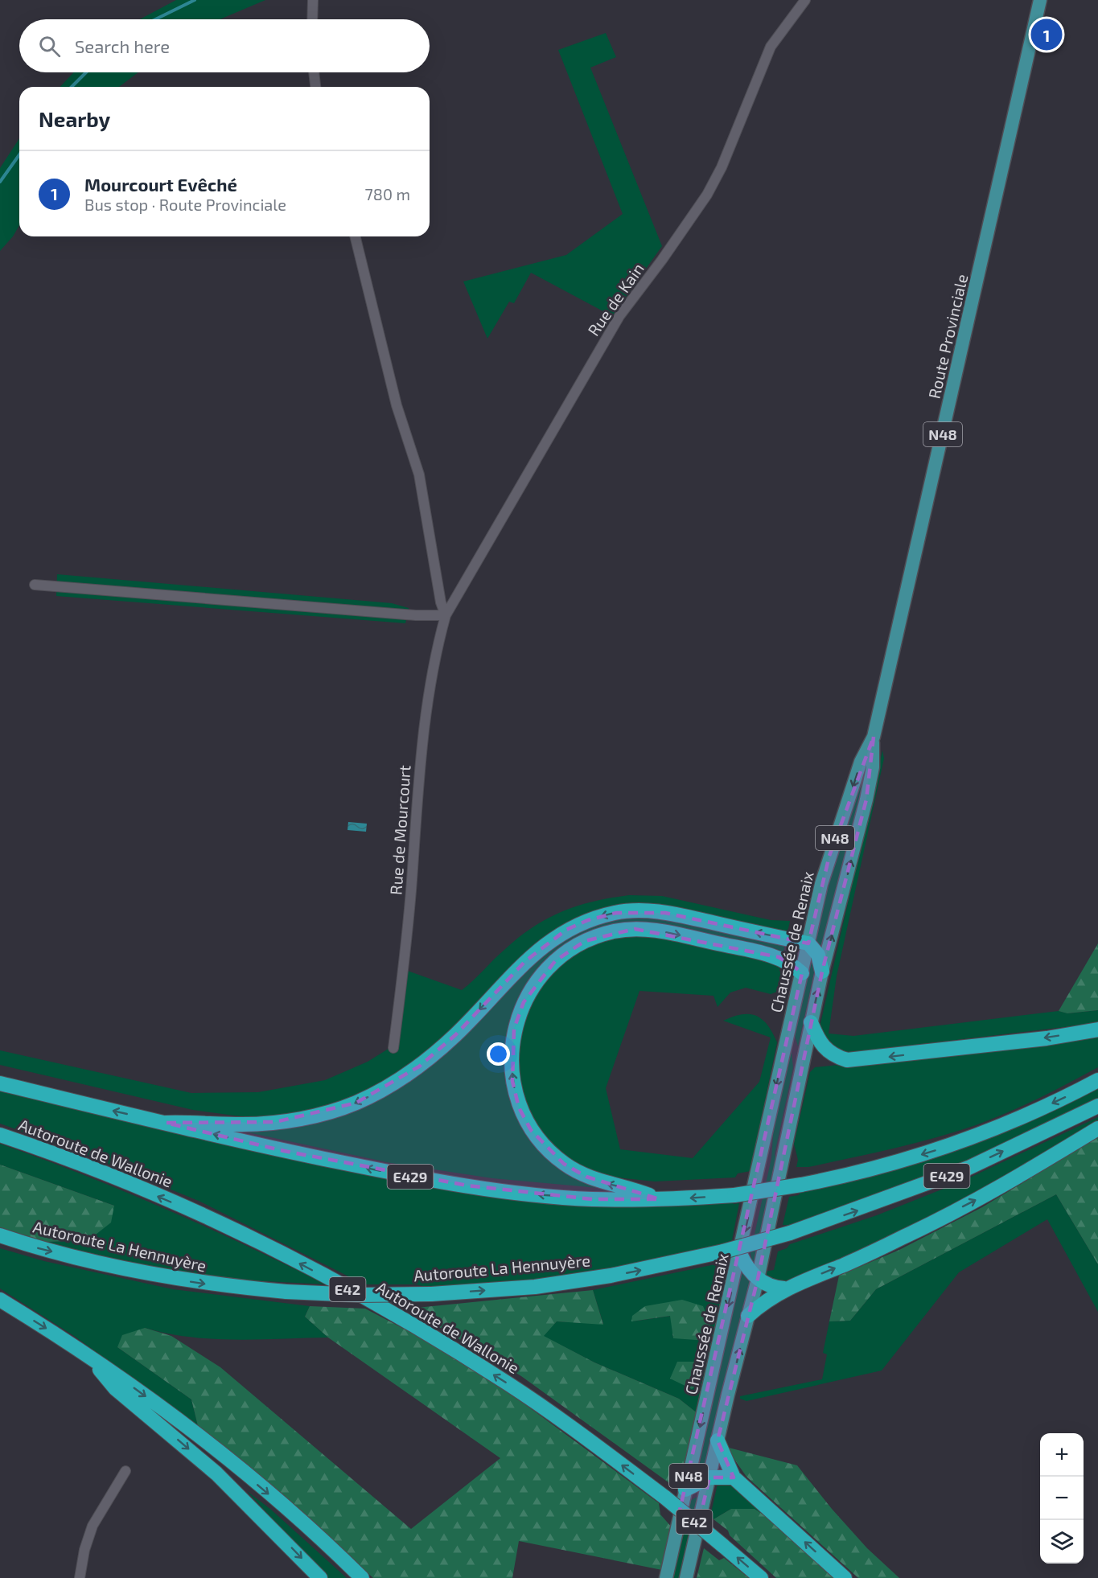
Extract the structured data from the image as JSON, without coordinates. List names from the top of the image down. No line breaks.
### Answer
{"streets":{"highway":["Autoroute de Wallonie","E429","Autoroute La Hennuyère","E42"],"main road":["Route Provinciale","N48","Chaussée de Renaix"],"street":["Rue de Kain","Rue de Mourcourt"]},"crossings":[["Rue de Kain","Rue de Mourcourt"],["Route Provinciale","N48"],["Route Provinciale","Chaussée de Renaix"],["N48","Chaussée de Renaix"]],"page":{"pins":"1","search":"Search here","heading":"Nearby","list":[{"mark":"1","name":"Mourcourt Evêché","note":"Bus stop · Route Provinciale","value":"780 m"}],"map_buttons":["+","−"]}}
